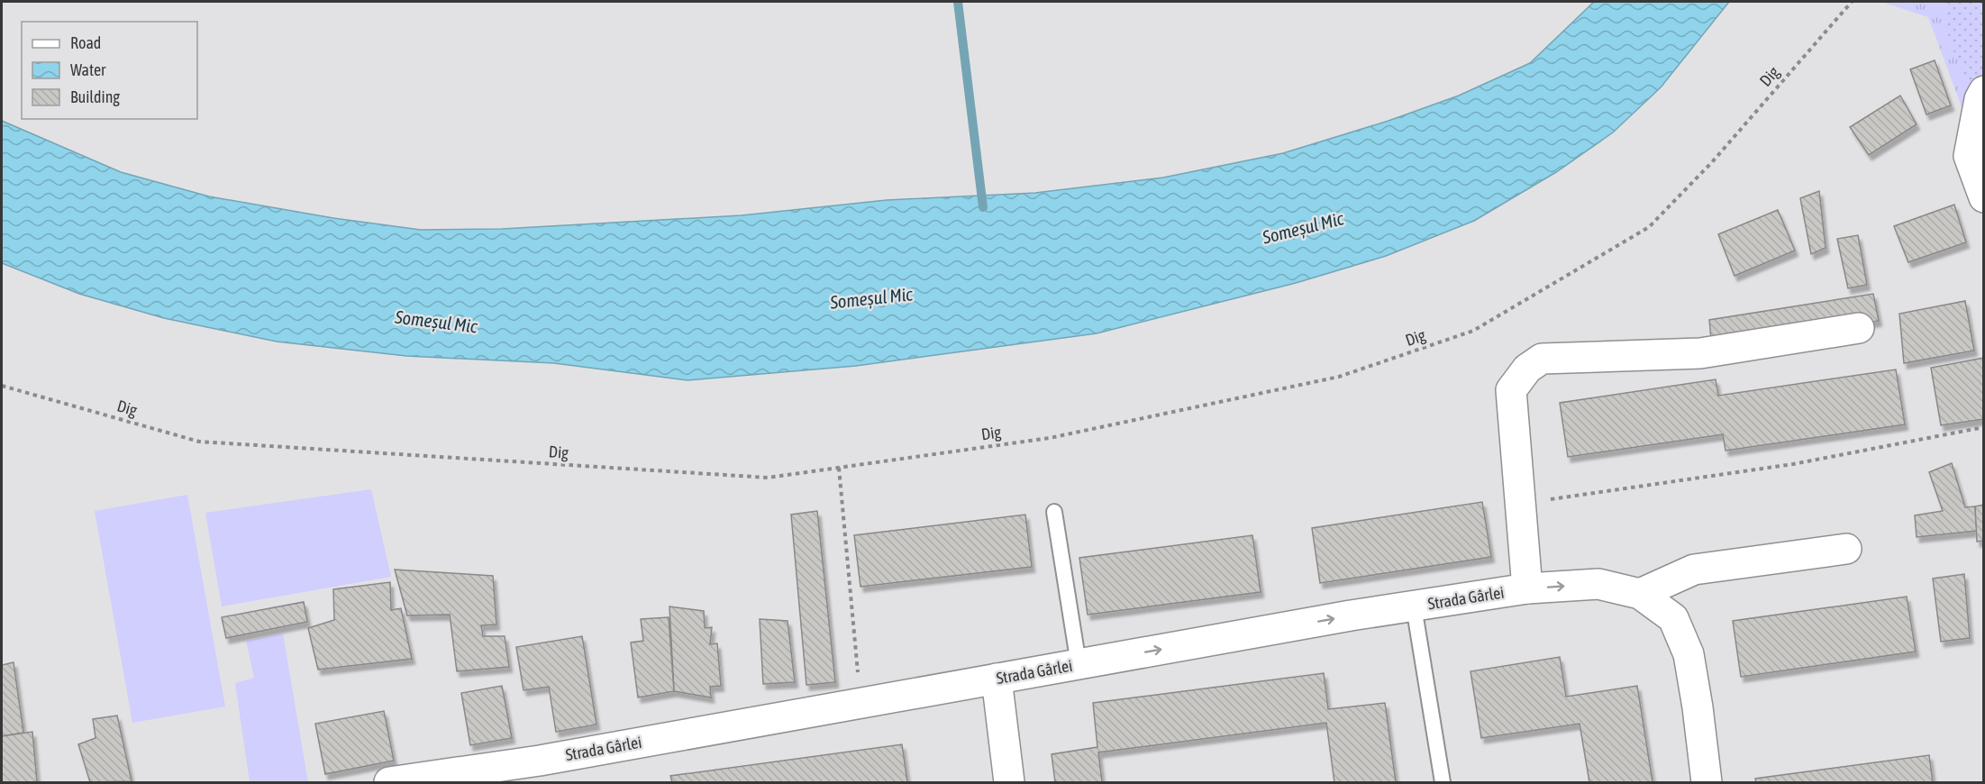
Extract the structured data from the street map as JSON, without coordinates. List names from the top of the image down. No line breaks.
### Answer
{"streets":{"street":["Strada Gârlei"],"path":["Dig"]},"water":["Someșul Mic"],"legend":["Road","Water","Building"]}
